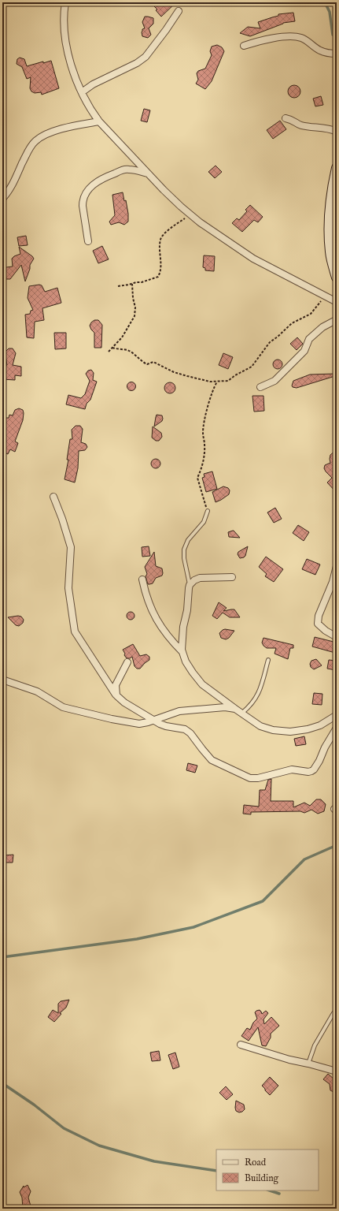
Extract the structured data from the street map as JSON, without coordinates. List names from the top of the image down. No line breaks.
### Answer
{"legend":["Road","Building"]}
